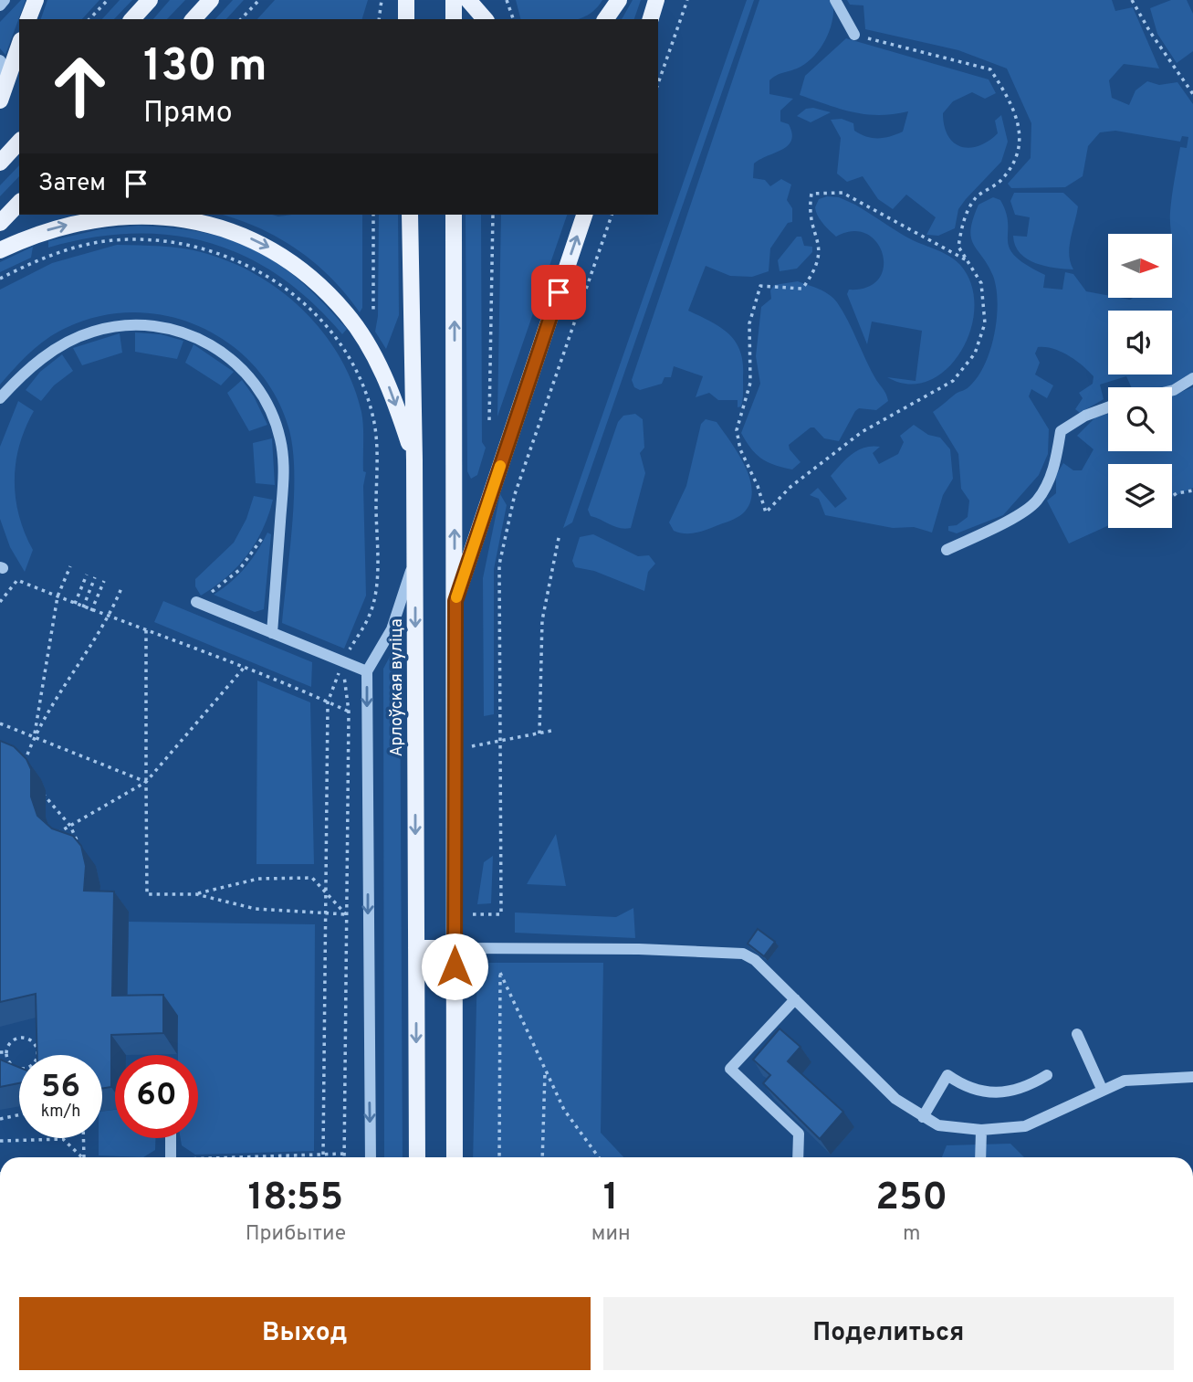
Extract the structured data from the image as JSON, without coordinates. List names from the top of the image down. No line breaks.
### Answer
{"streets":{"main road":["Арлоўская вуліца"]},"north":"right","page":{"turn":["130 m","Прямо"],"then":"Затем","speed":"56 km/h","limit":"60","eta":["18:55","Прибытие","1","мин","250","m"],"buttons":["Выход","Поделиться"]}}
